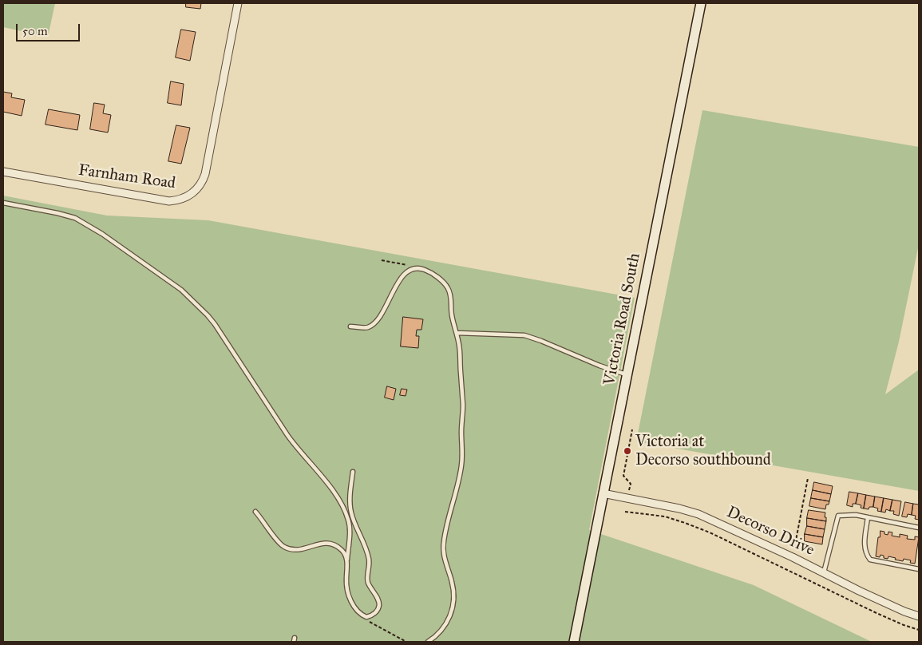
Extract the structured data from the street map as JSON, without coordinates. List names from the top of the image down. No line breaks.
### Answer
{"streets":{"main road":["Victoria Road South"],"street":["Farnham Road","Decorso Drive"]},"crossings":[["Victoria Road South","Decorso Drive"]],"places":["Victoria at Decorso southbound"],"scale_bar":"50 m"}
